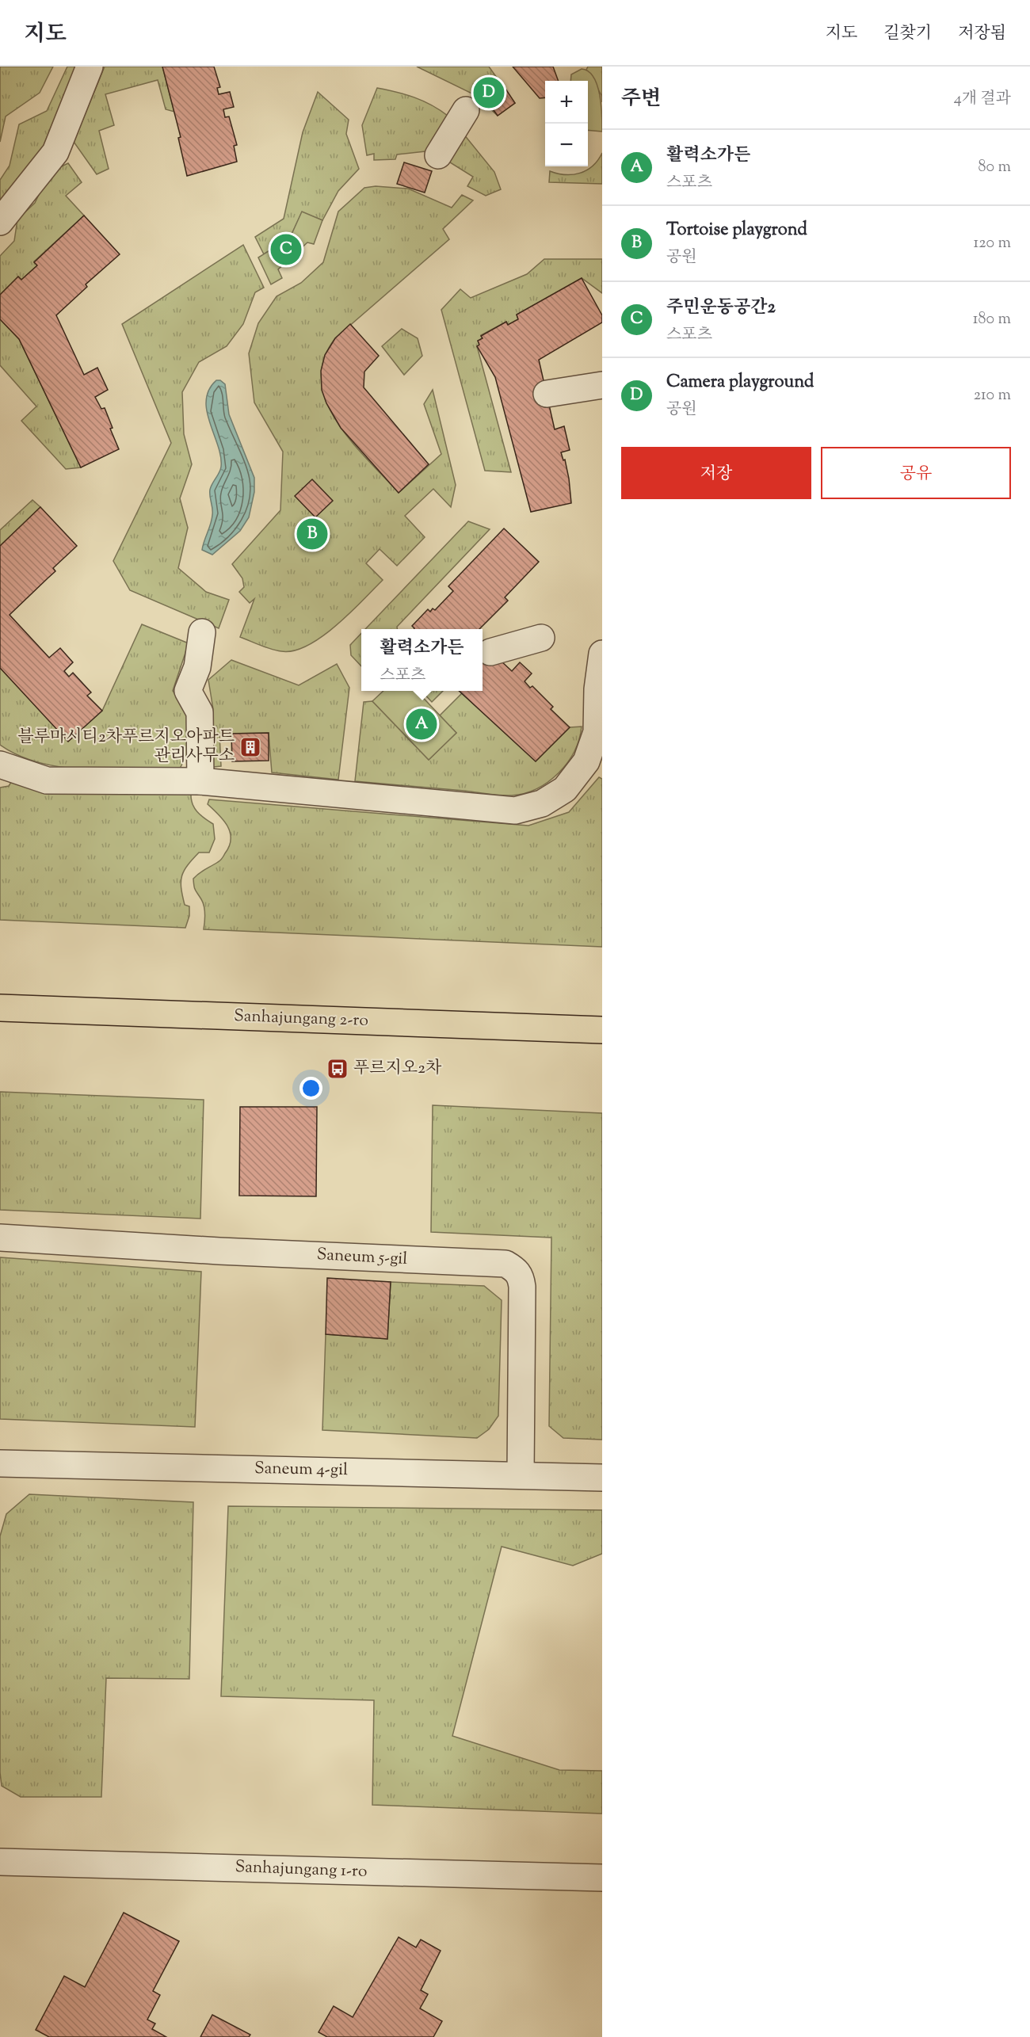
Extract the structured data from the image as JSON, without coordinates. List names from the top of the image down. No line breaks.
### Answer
{"streets":{"main road":["Sanhajungang 2-ro"],"street":["Saneum 5-gil","Saneum 4-gil","Sanhajungang 1-ro"]},"crossings":[["Saneum 5-gil","Saneum 4-gil"]],"places":{"building":["블루마시티2차푸르지오아파트 관리사무소"],"bus stop":["푸르지오2차"]},"page":{"header":"지도","nav":["지도","길찾기","저장됨"],"heading":["주변","4개 결과"],"pins":["D","C","B","A"],"map_buttons":["+","−"],"list":[{"mark":"A","name":"활력소가든","note":"스포츠","value":"80 m"},{"mark":"B","name":"Tortoise playgrond","note":"공원","value":"120 m"},{"mark":"C","name":"주민운동공간2","note":"스포츠","value":"180 m"},{"mark":"D","name":"Camera playground","note":"공원","value":"210 m"}],"buttons":["저장","공유"],"popup":["활력소가든","스포츠"]}}
